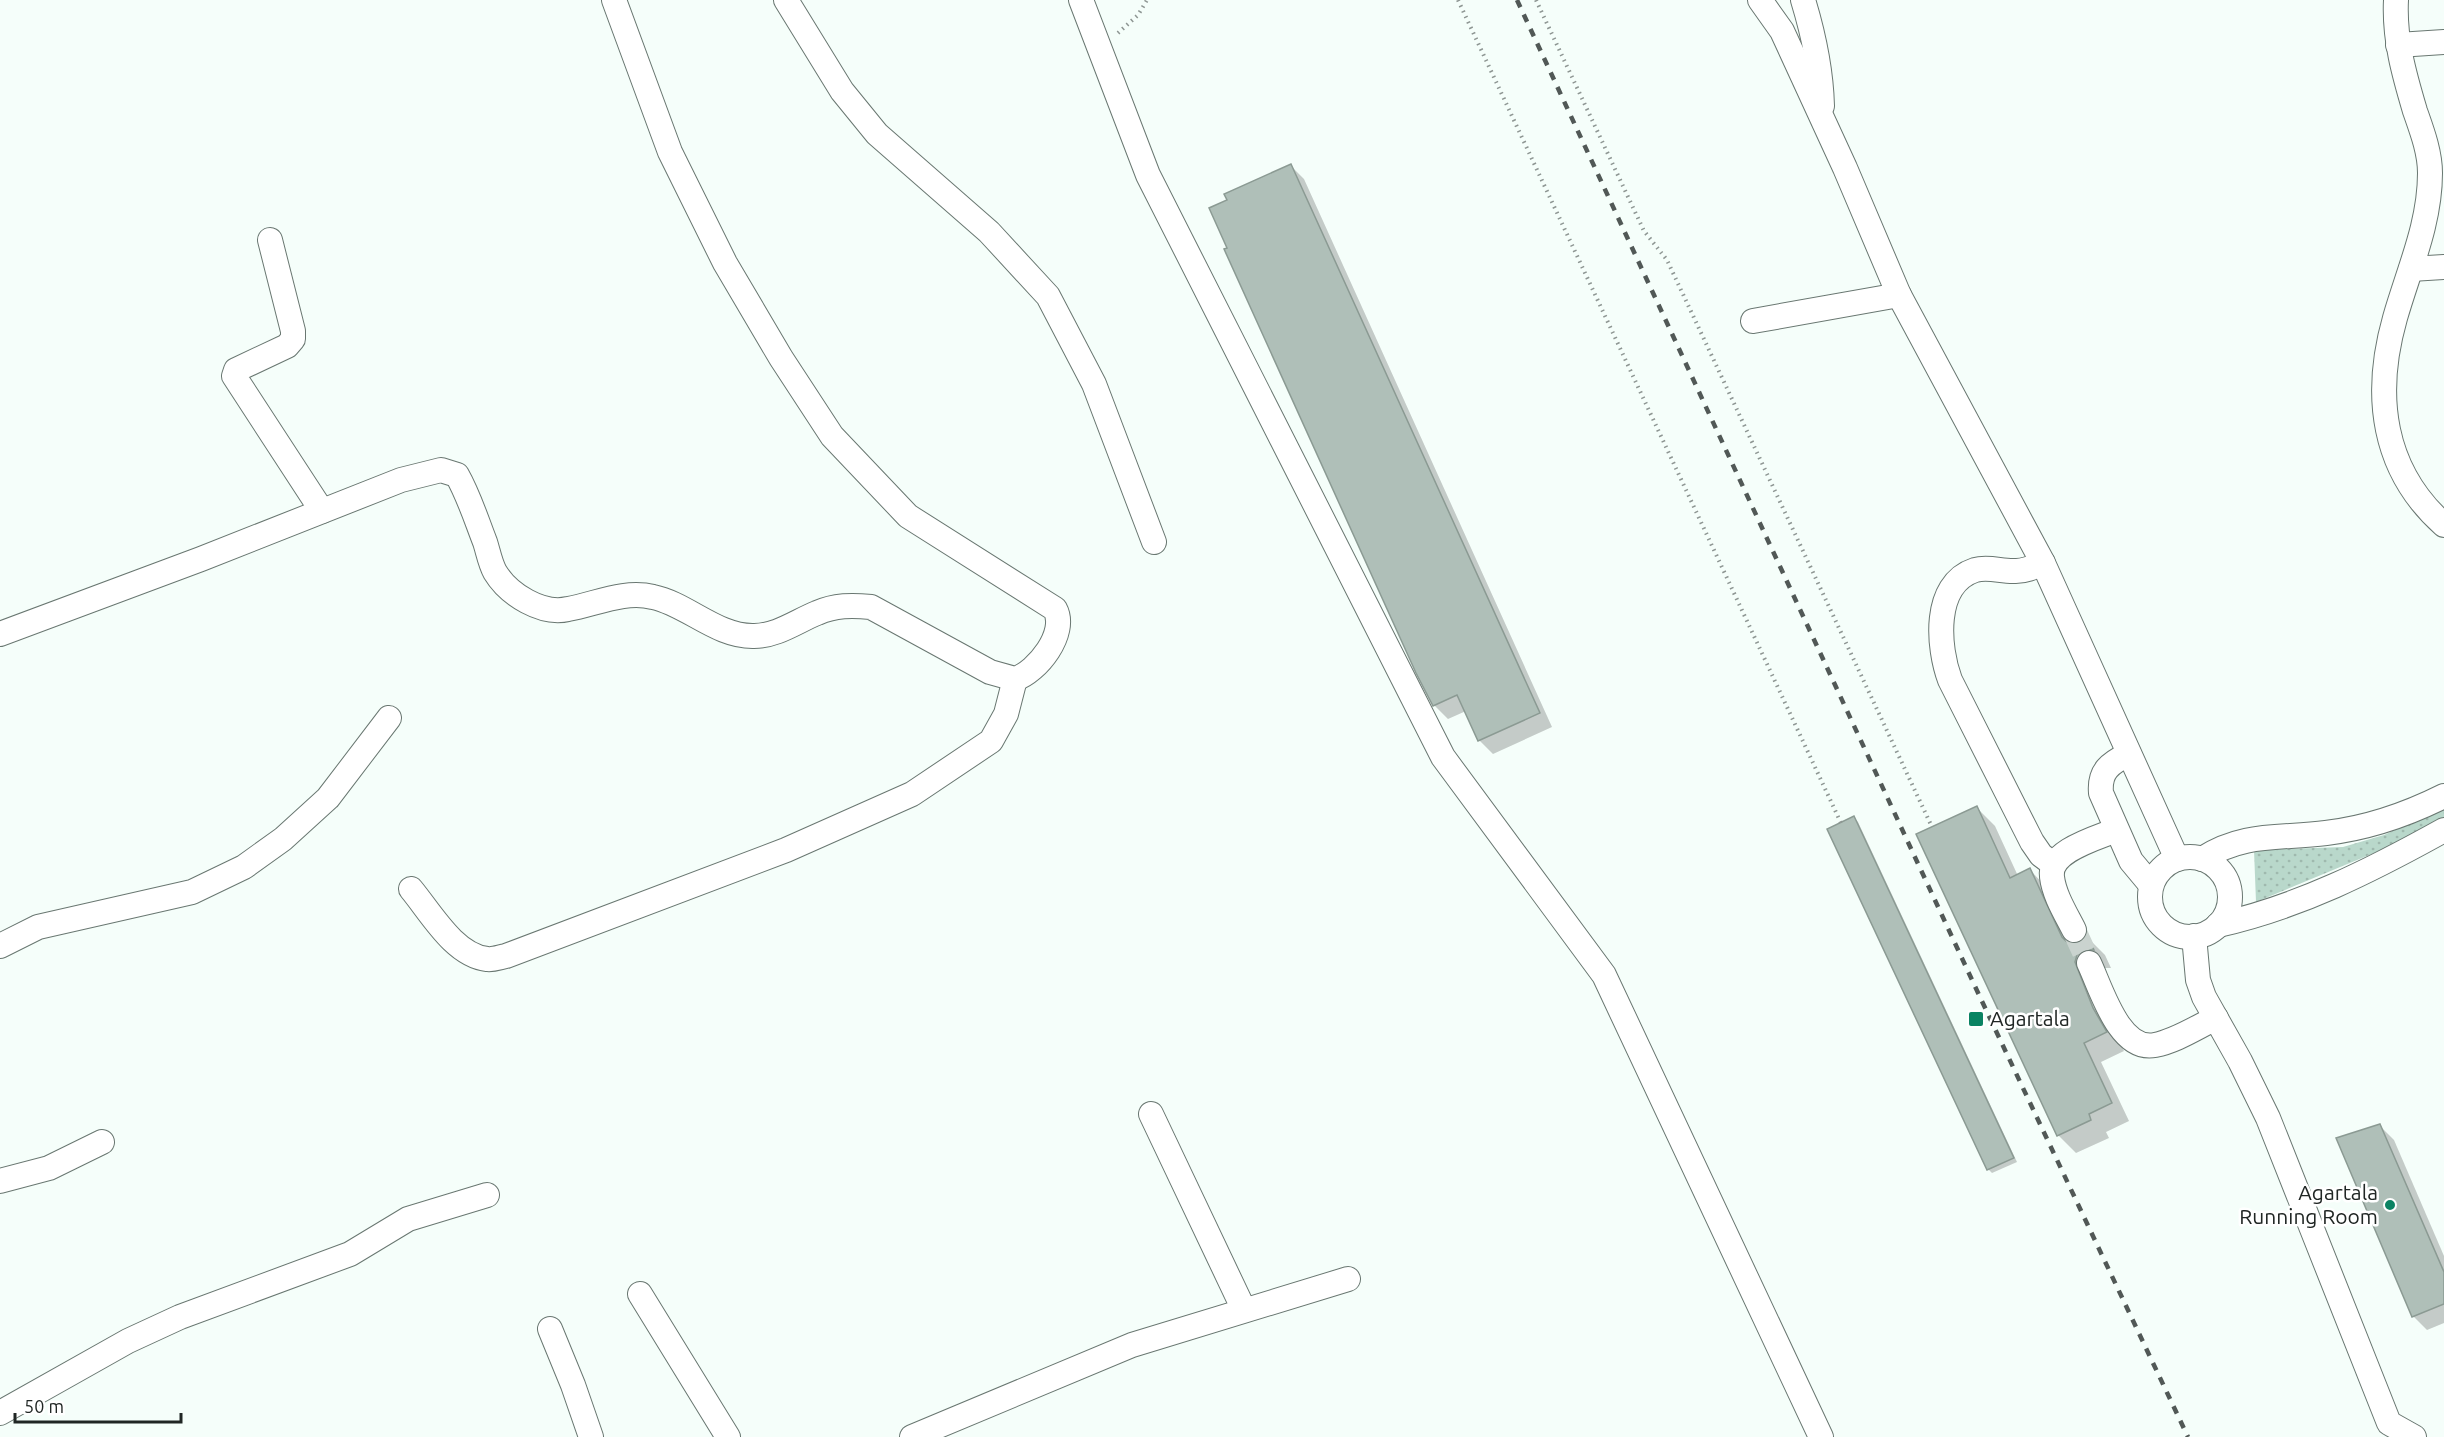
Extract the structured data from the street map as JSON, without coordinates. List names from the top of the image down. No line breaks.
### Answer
{"places":{"transit":["Agartala"],"other":["Agartala Running Room"]},"scale_bar":"50 m"}
